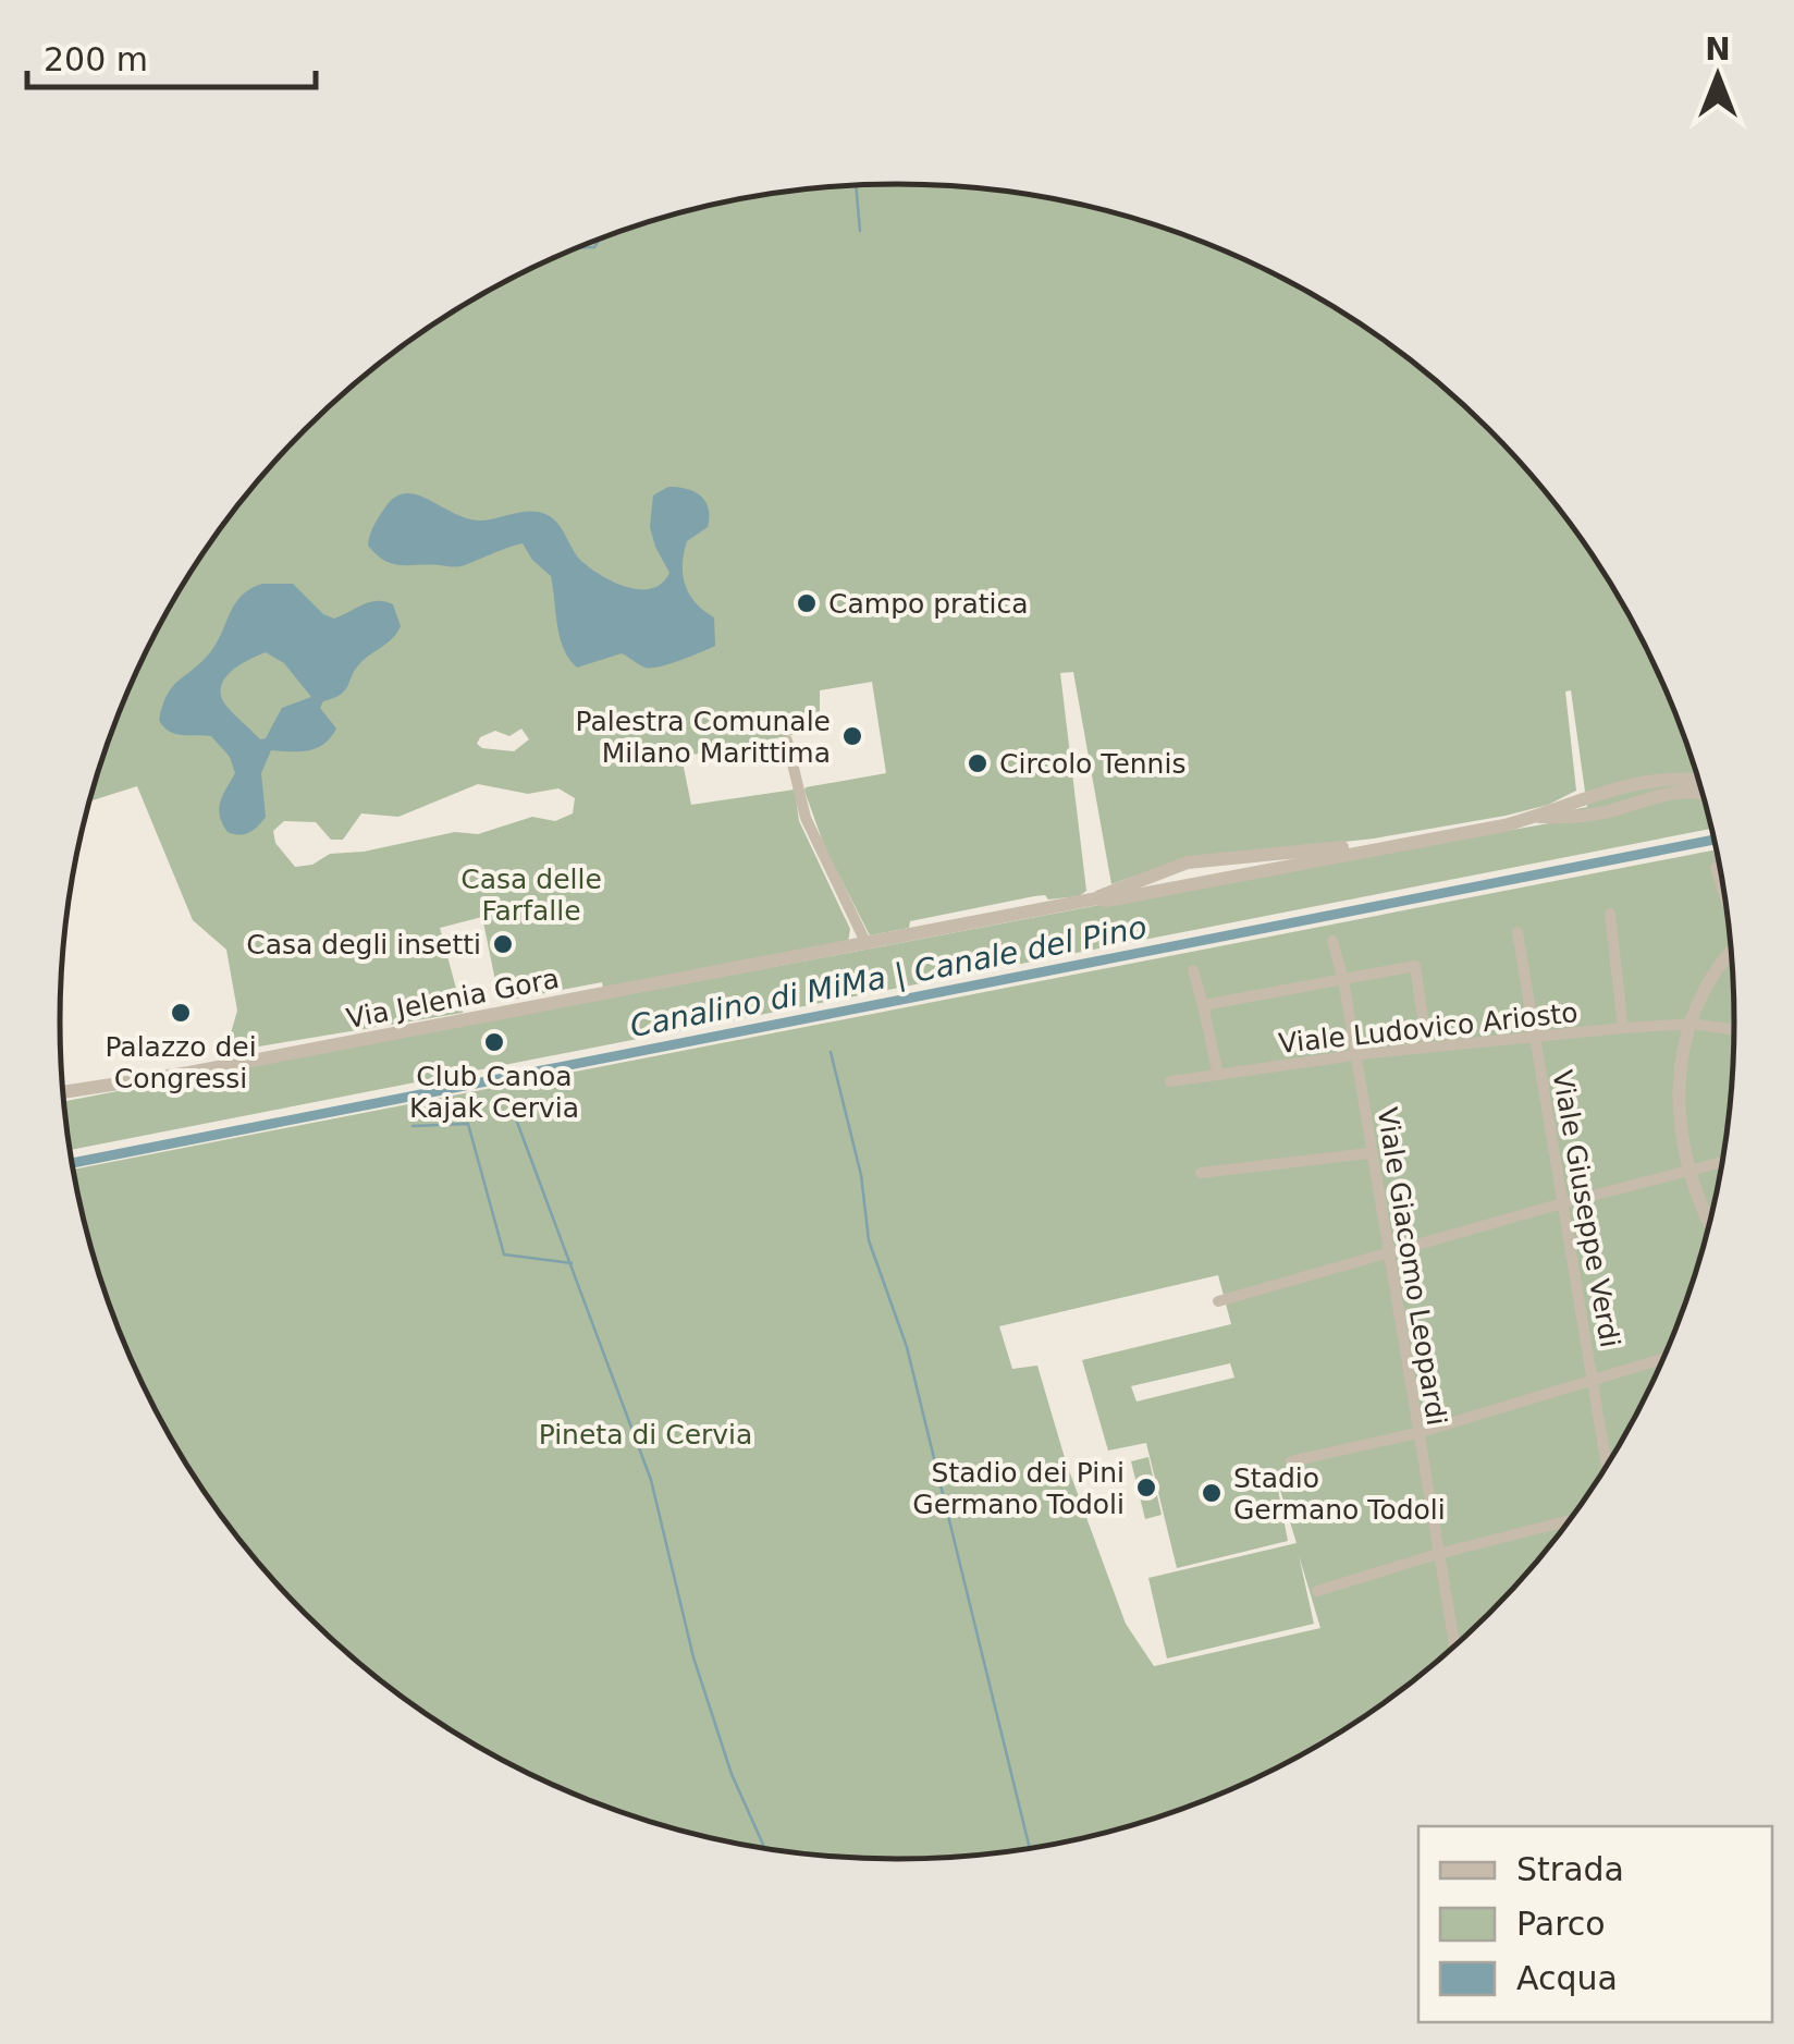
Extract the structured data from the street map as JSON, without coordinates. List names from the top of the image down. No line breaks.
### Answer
{"streets":{"street":["Via Jelenia Gora","Viale Ludovico Ariosto","Viale Giuseppe Verdi","Viale Giacomo Leopardi"]},"crossings":[["Viale Ludovico Ariosto","Viale Giuseppe Verdi"],["Viale Ludovico Ariosto","Viale Giacomo Leopardi"]],"water":["Canalino di MiMa | Canale del Pino"],"parks":["Casa delle Farfalle","Pineta di Cervia"],"places":["Campo pratica","Palestra Comunale Milano Marittima","Circolo Tennis","Casa degli insetti","Palazzo dei Congressi","Club Canoa Kajak Cervia","Stadio dei Pini Germano Todoli","Stadio Germano Todoli"],"legend":["Strada","Parco","Acqua"],"scale_bar":"200 m","north":"top"}
